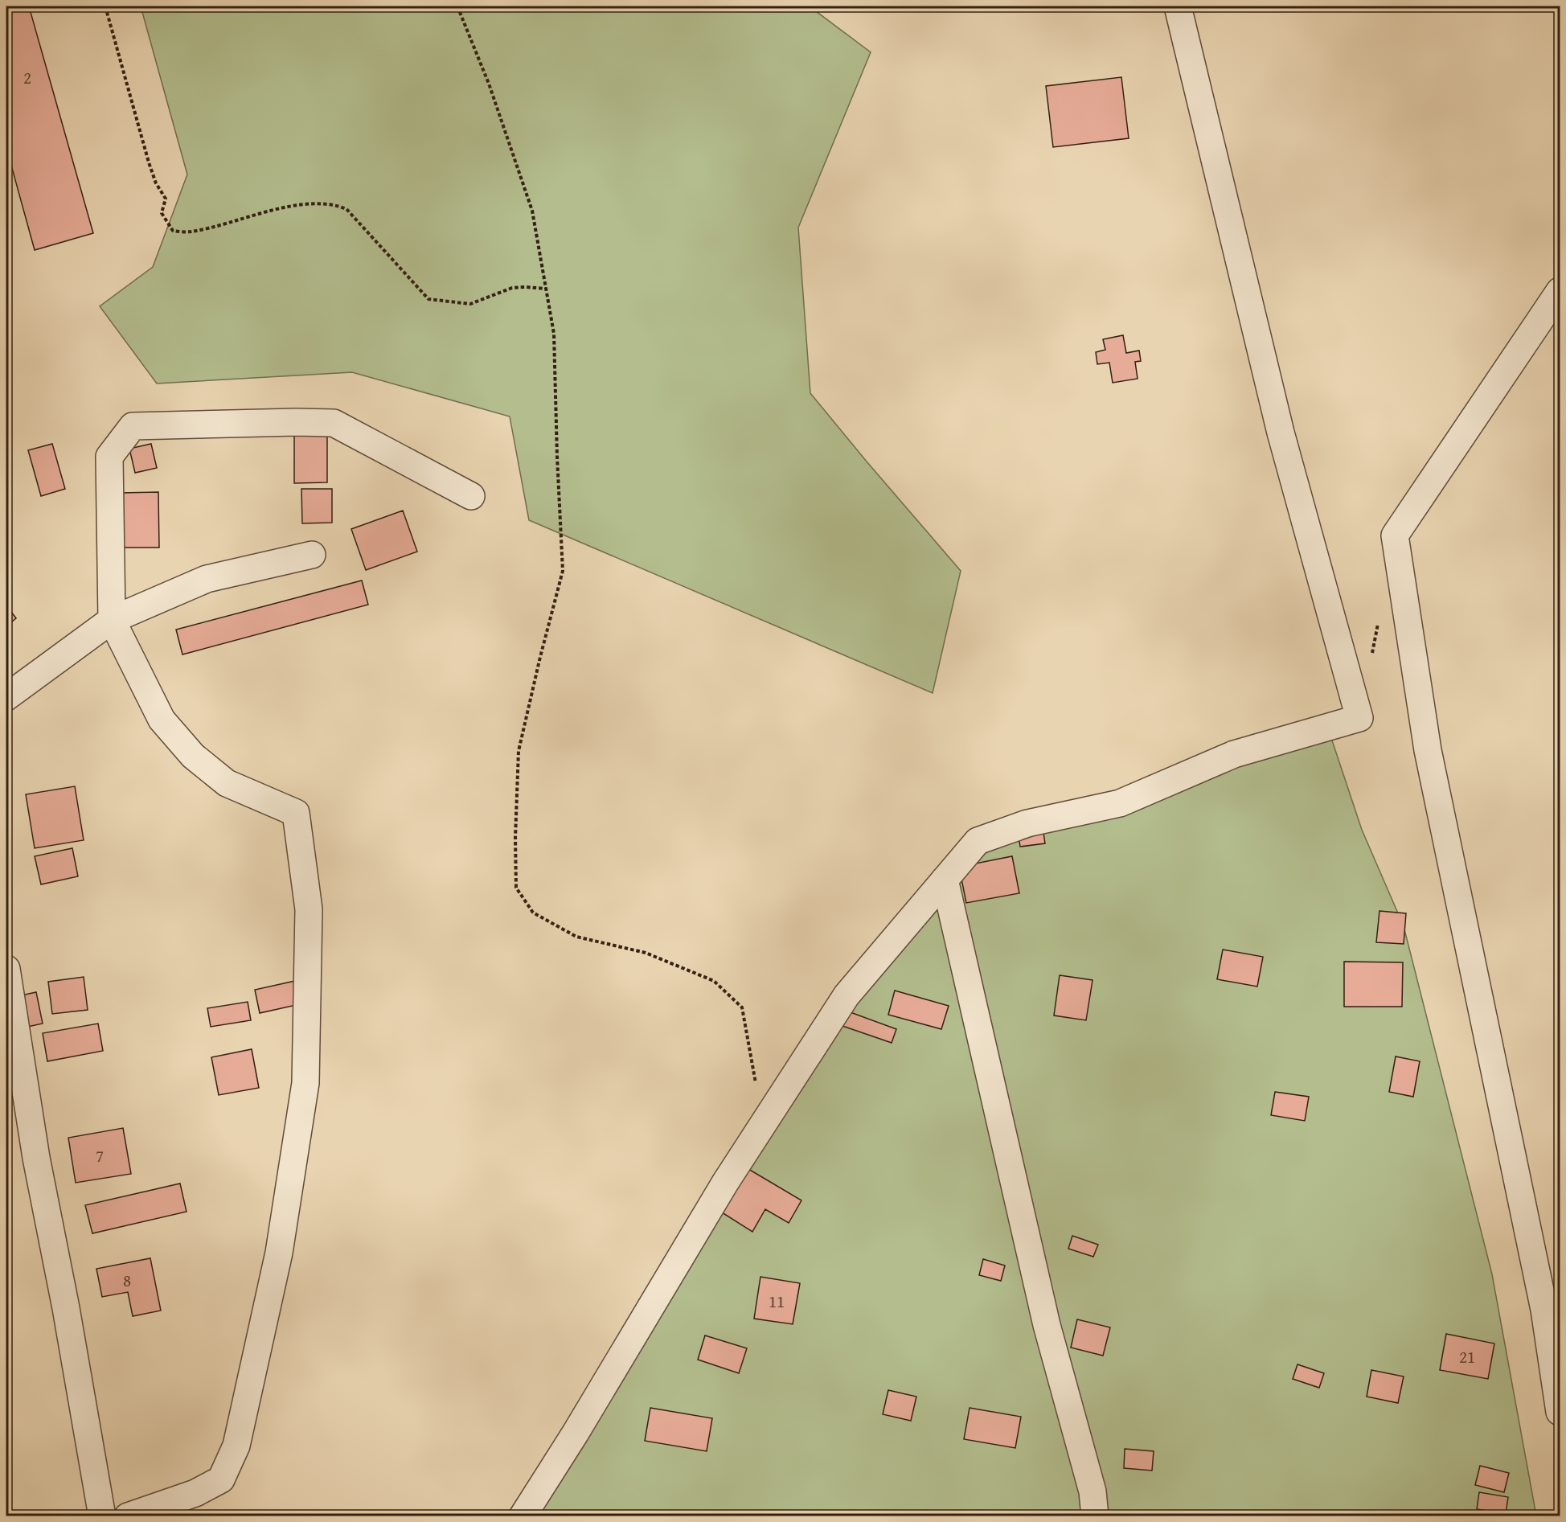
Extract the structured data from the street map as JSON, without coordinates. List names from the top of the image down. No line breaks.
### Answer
{"house_numbers":["2","7","8","11","21"]}
